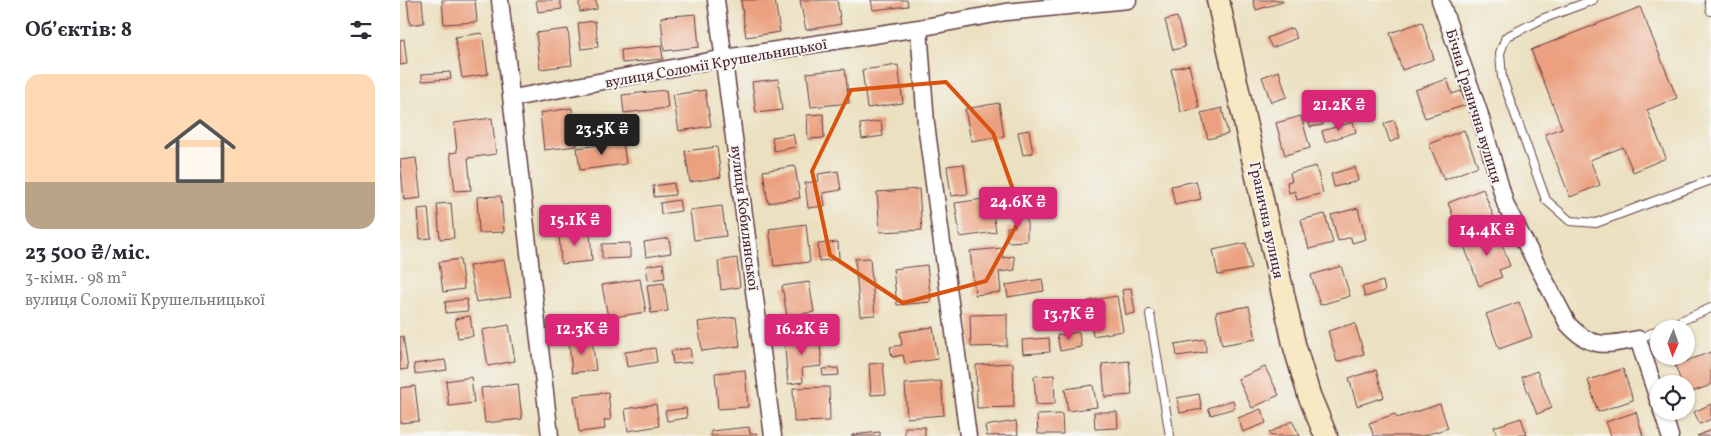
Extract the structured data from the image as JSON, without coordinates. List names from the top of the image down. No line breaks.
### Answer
{"streets":{"street":["вулиця Соломії Крушельницької","Бічна Гранична вулиця","вулиця Кобилянської","Гранична вулиця"]},"crossings":[["вулиця Соломії Крушельницької","вулиця Кобилянської"]],"north":"bottom","page":{"heading":"Об’єктів: 8","list":[{"name":"23 500 ₴/міс.","note":"3-кімн. · 98 m² · вулиця Соломії Крушельницької"}],"price":["21.2K ₴","23.5K ₴","24.6K ₴","15.1K ₴","14.4K ₴","13.7K ₴","12.3K ₴","16.2K ₴"]}}
